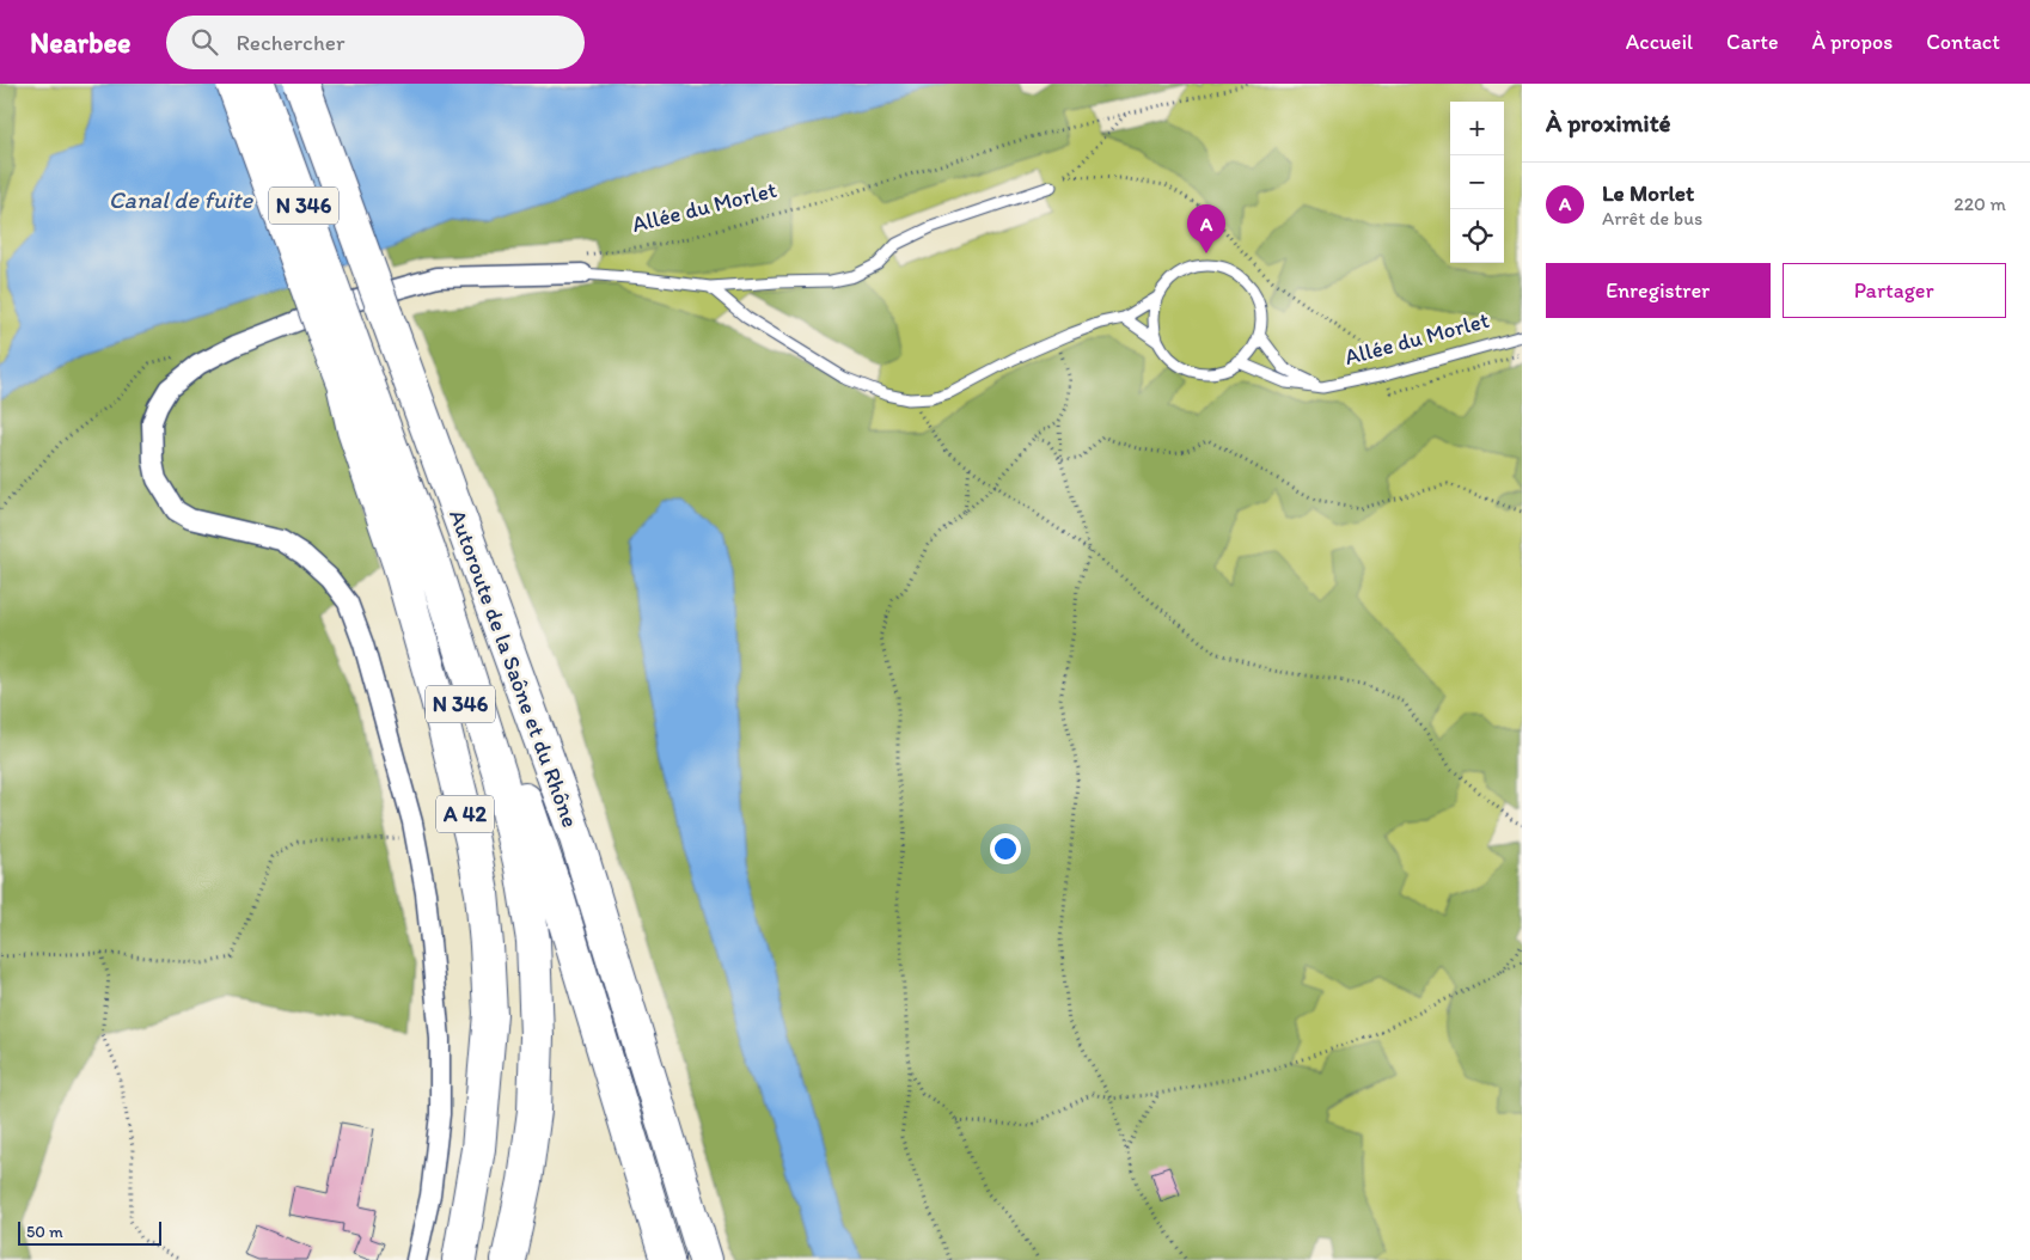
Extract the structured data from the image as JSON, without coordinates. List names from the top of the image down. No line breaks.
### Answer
{"streets":{"highway":["N 346","Autoroute de la Saône et du Rhône","A 42"],"lane":["Allée du Morlet"]},"crossings":[["N 346","A 42"]],"water":["Canal de fuite"],"scale_bar":"50 m","page":{"header":"Nearbee","search":"Rechercher","nav":["Accueil","Carte","À propos","Contact"],"heading":"À proximité","map_buttons":["+","−"],"list":[{"mark":"A","name":"Le Morlet","note":"Arrêt de bus","value":"220 m"}],"pins":"A","buttons":["Enregistrer","Partager"],"scale":"50 m"}}
